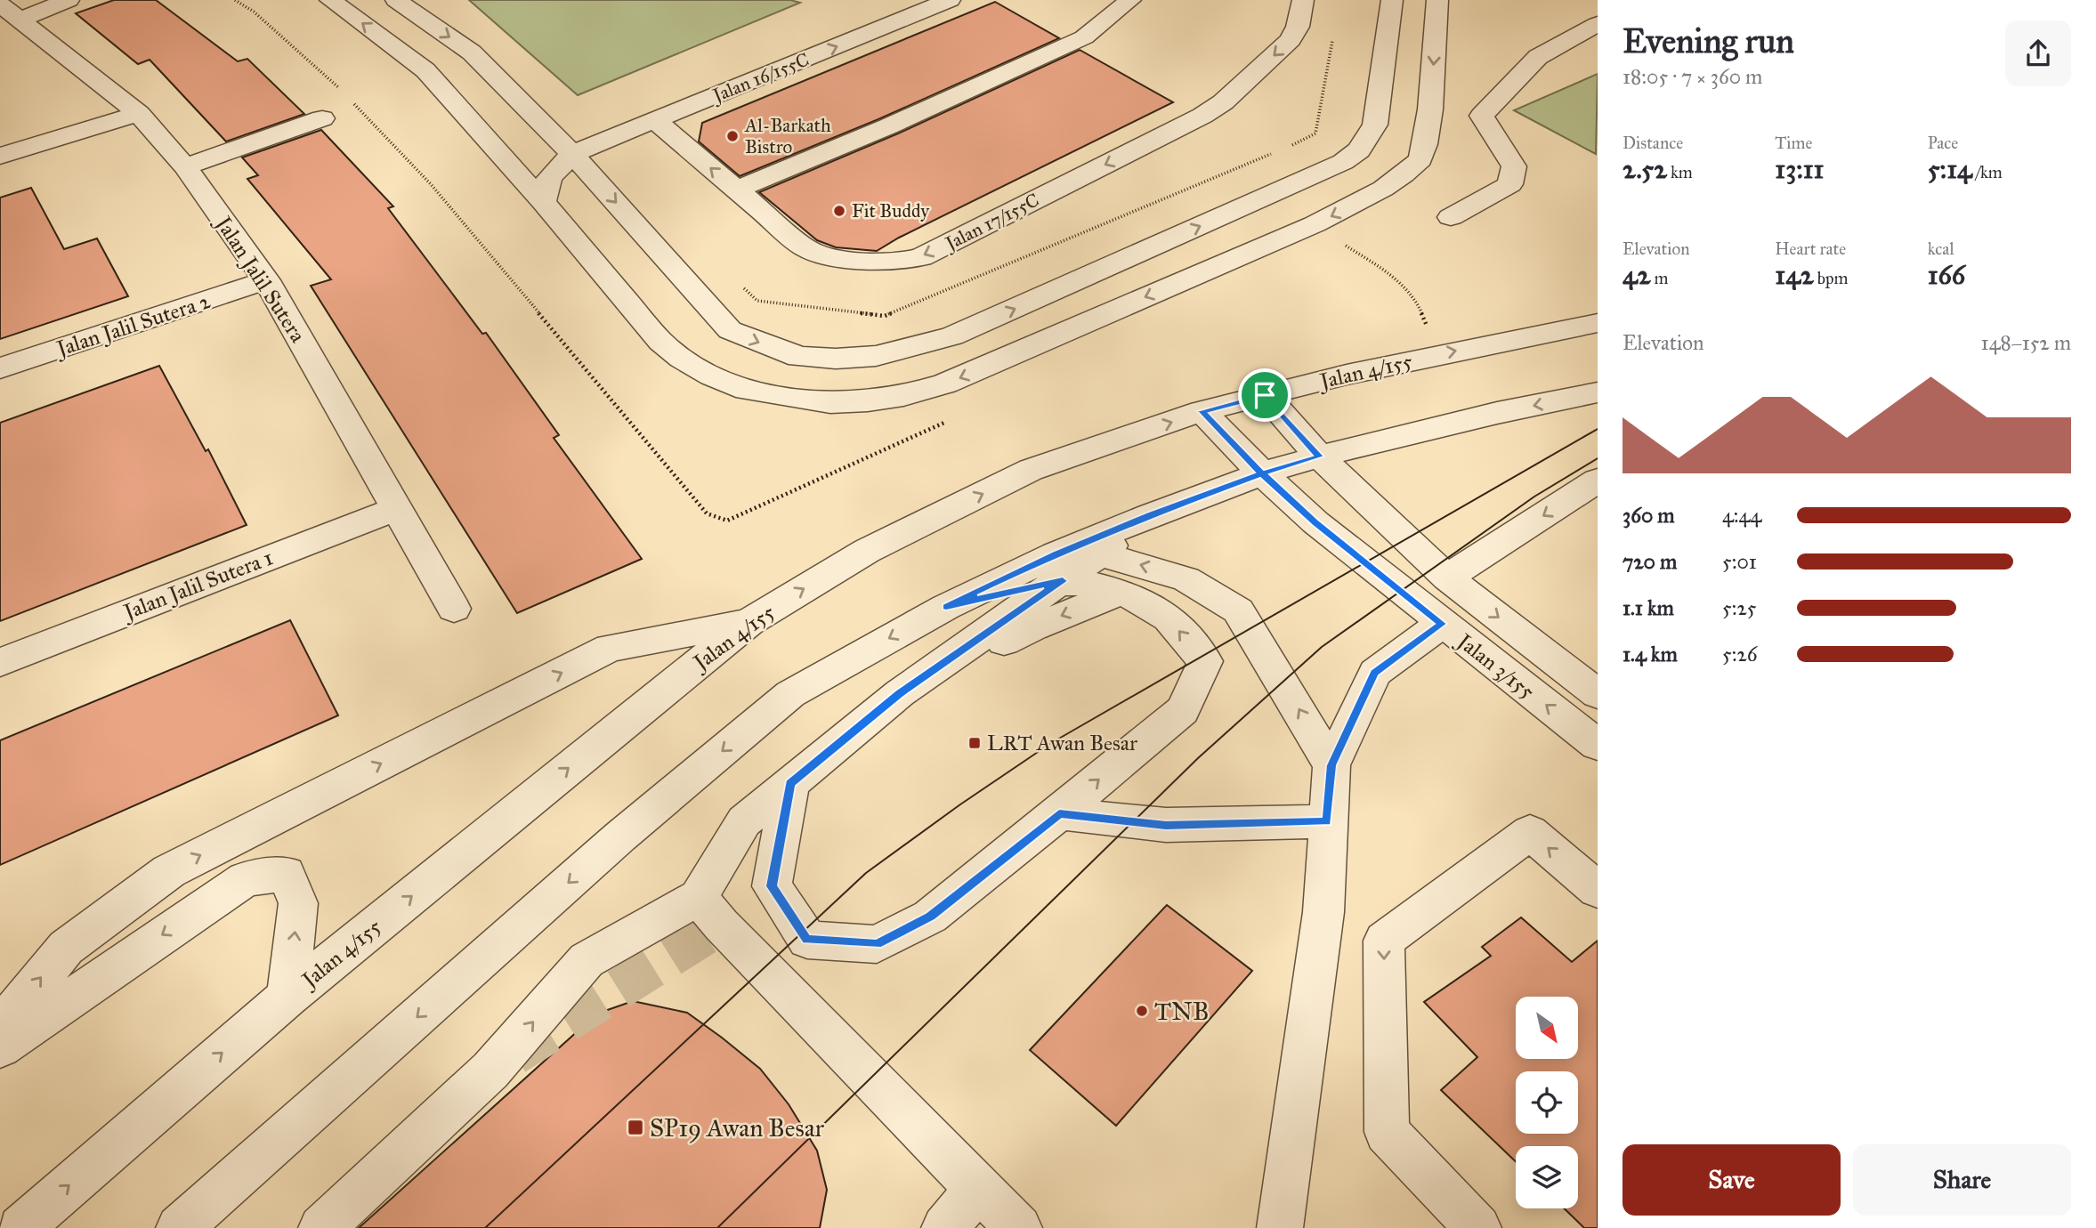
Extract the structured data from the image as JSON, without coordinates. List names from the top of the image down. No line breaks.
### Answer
{"streets":{"street":["Jalan 16/155C","Jalan 17/155C","Jalan Jalil Sutera","Jalan Jalil Sutera 2","Jalan 4/155","Jalan Jalil Sutera 1","Jalan 3/155"]},"crossings":[["Jalan 16/155C","Jalan 17/155C"],["Jalan Jalil Sutera","Jalan Jalil Sutera 2"],["Jalan Jalil Sutera","Jalan Jalil Sutera 1"],["Jalan 4/155","Jalan 3/155"]],"places":{"other":["Al-Barkath Bistro","Fit Buddy","TNB"],"transit":["LRT Awan Besar","SP19 Awan Besar"]},"north":"bottom right","page":{"heading":["Evening run","18:05 · 7 × 360 m"],"stats":[["Distance","2.52 km"],["Time","13:11"],["Pace","5:14 /km"],["Elevation","42 m"],["Heart rate","142 bpm"],["kcal","166"]],"chart":["Elevation","148–152 m"],"list":[{"name":"360 m","note":"4:44"},{"name":"720 m","note":"5:01"},{"name":"1.1 km","note":"5:25"},{"name":"1.4 km","note":"5:26"}],"buttons":["Save","Share"]}}
